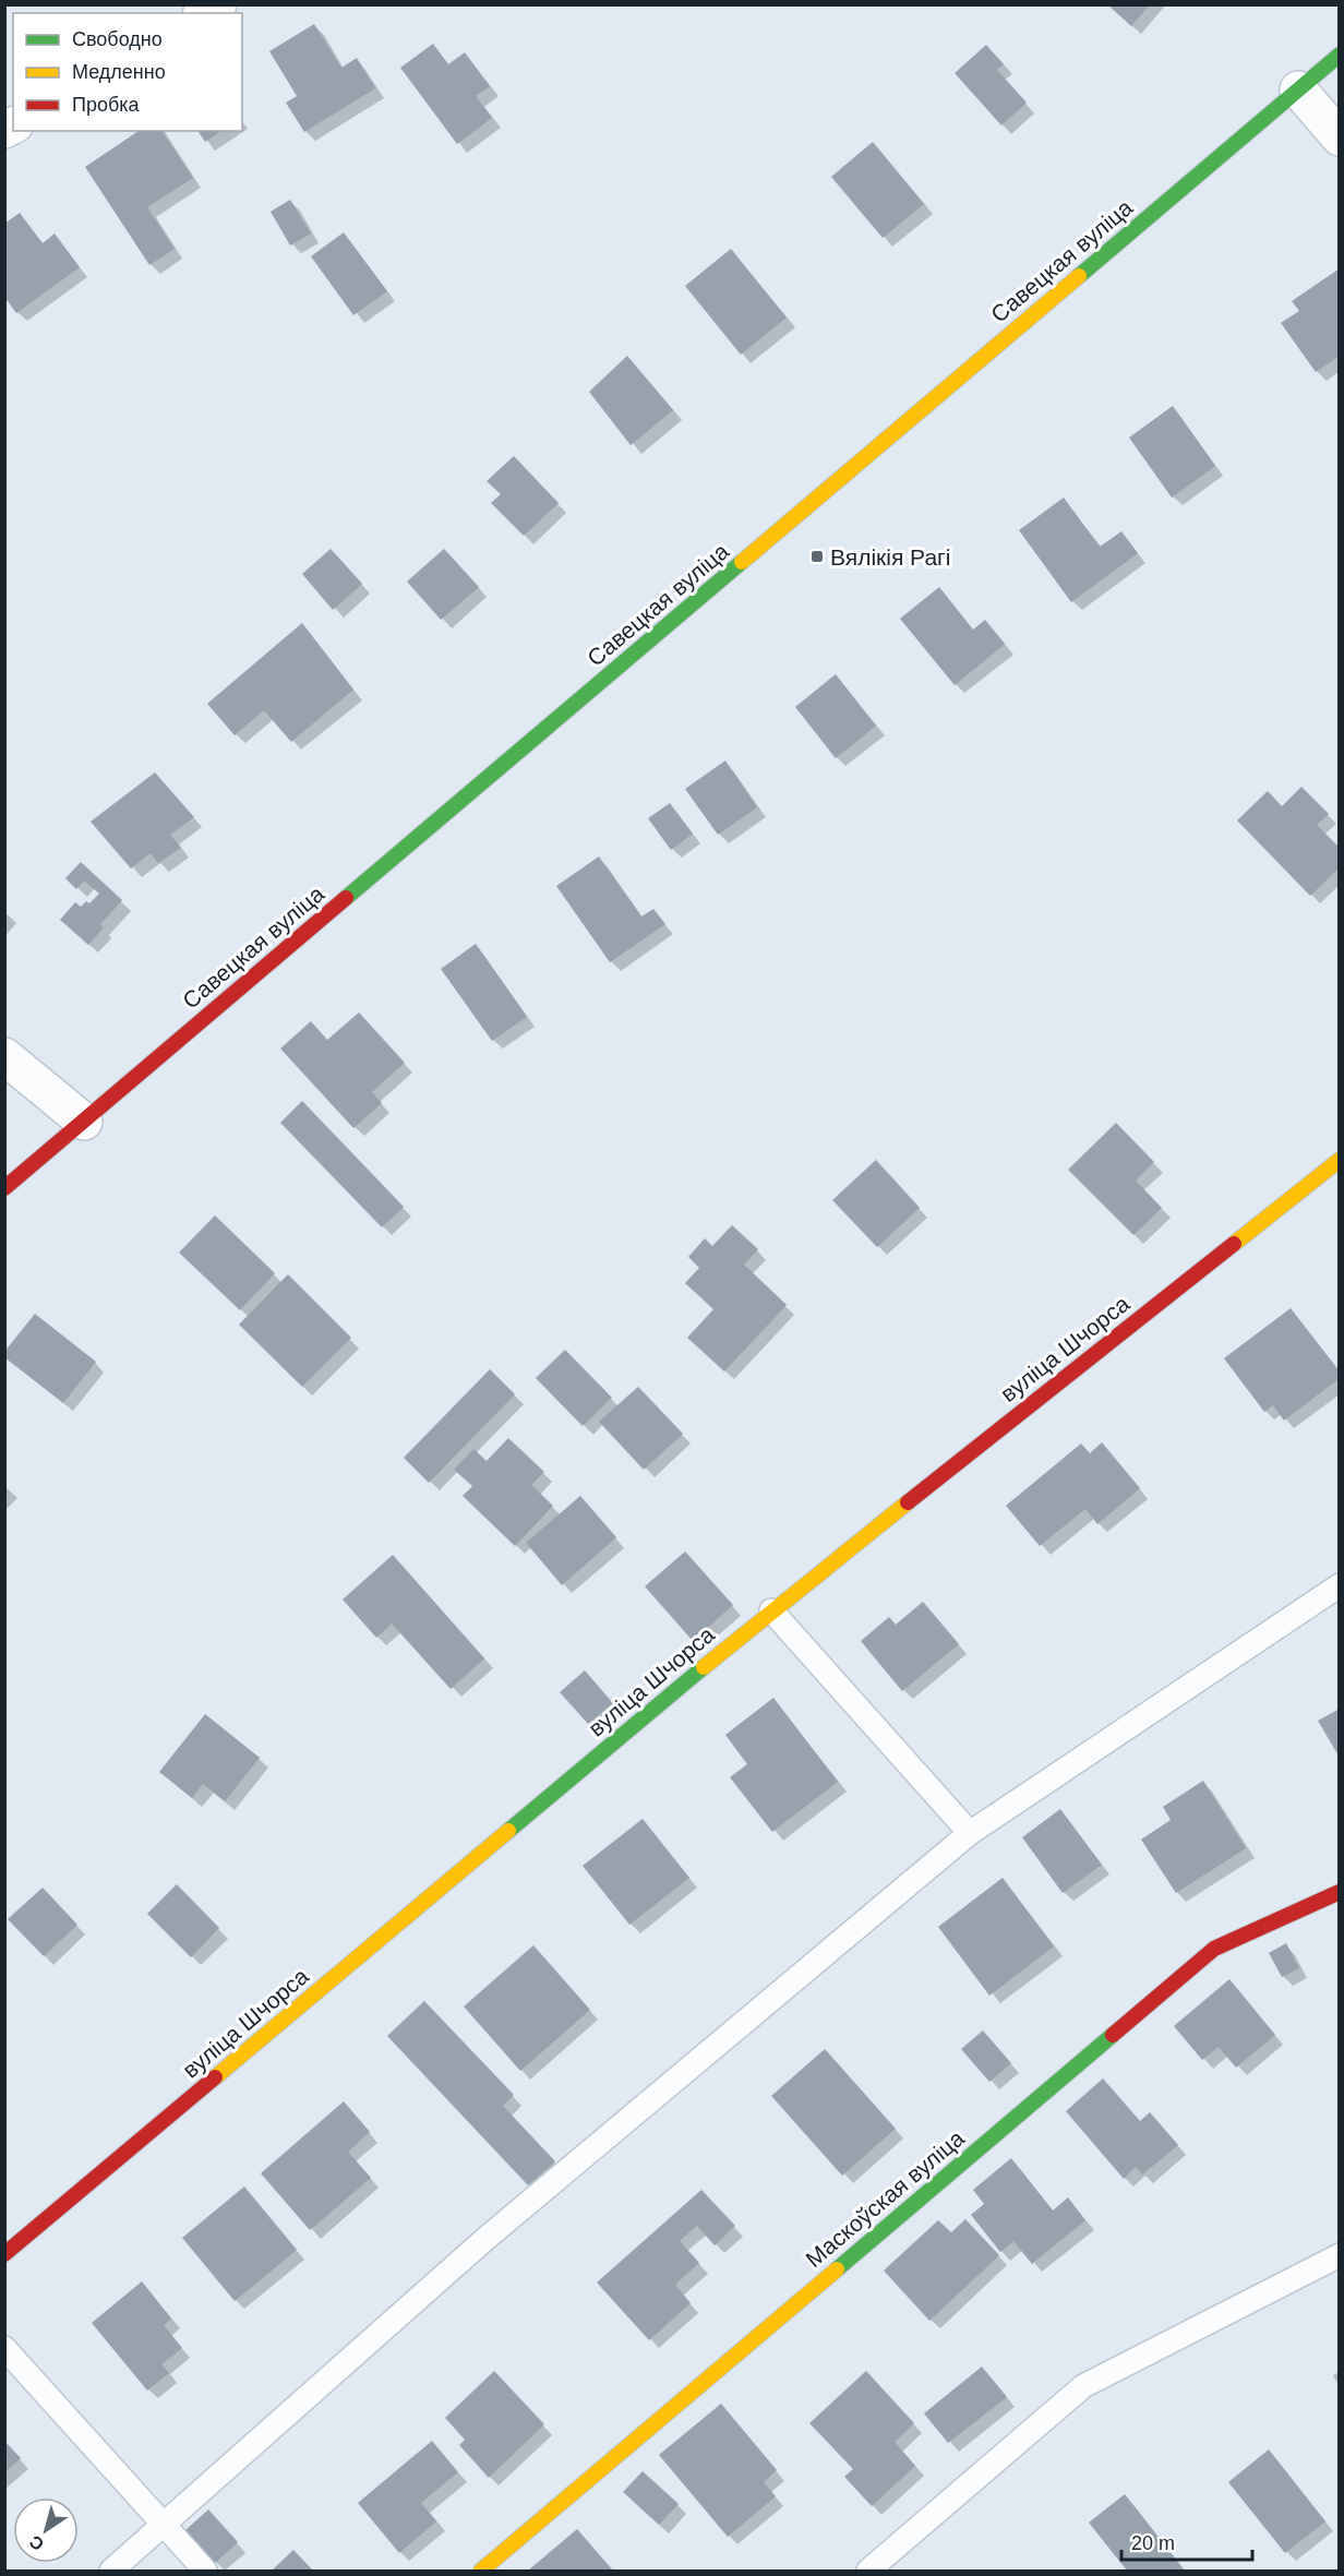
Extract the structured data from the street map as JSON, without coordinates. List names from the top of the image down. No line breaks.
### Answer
{"streets":{"street":["Савецкая вуліца","вуліца Шчорса","Маскоўская вуліца"]},"places":{"transit":["Вялікія Рагі"]},"legend":["Свободно","Медленно","Пробка"],"scale_bar":"20 m","north":"bottom left"}
